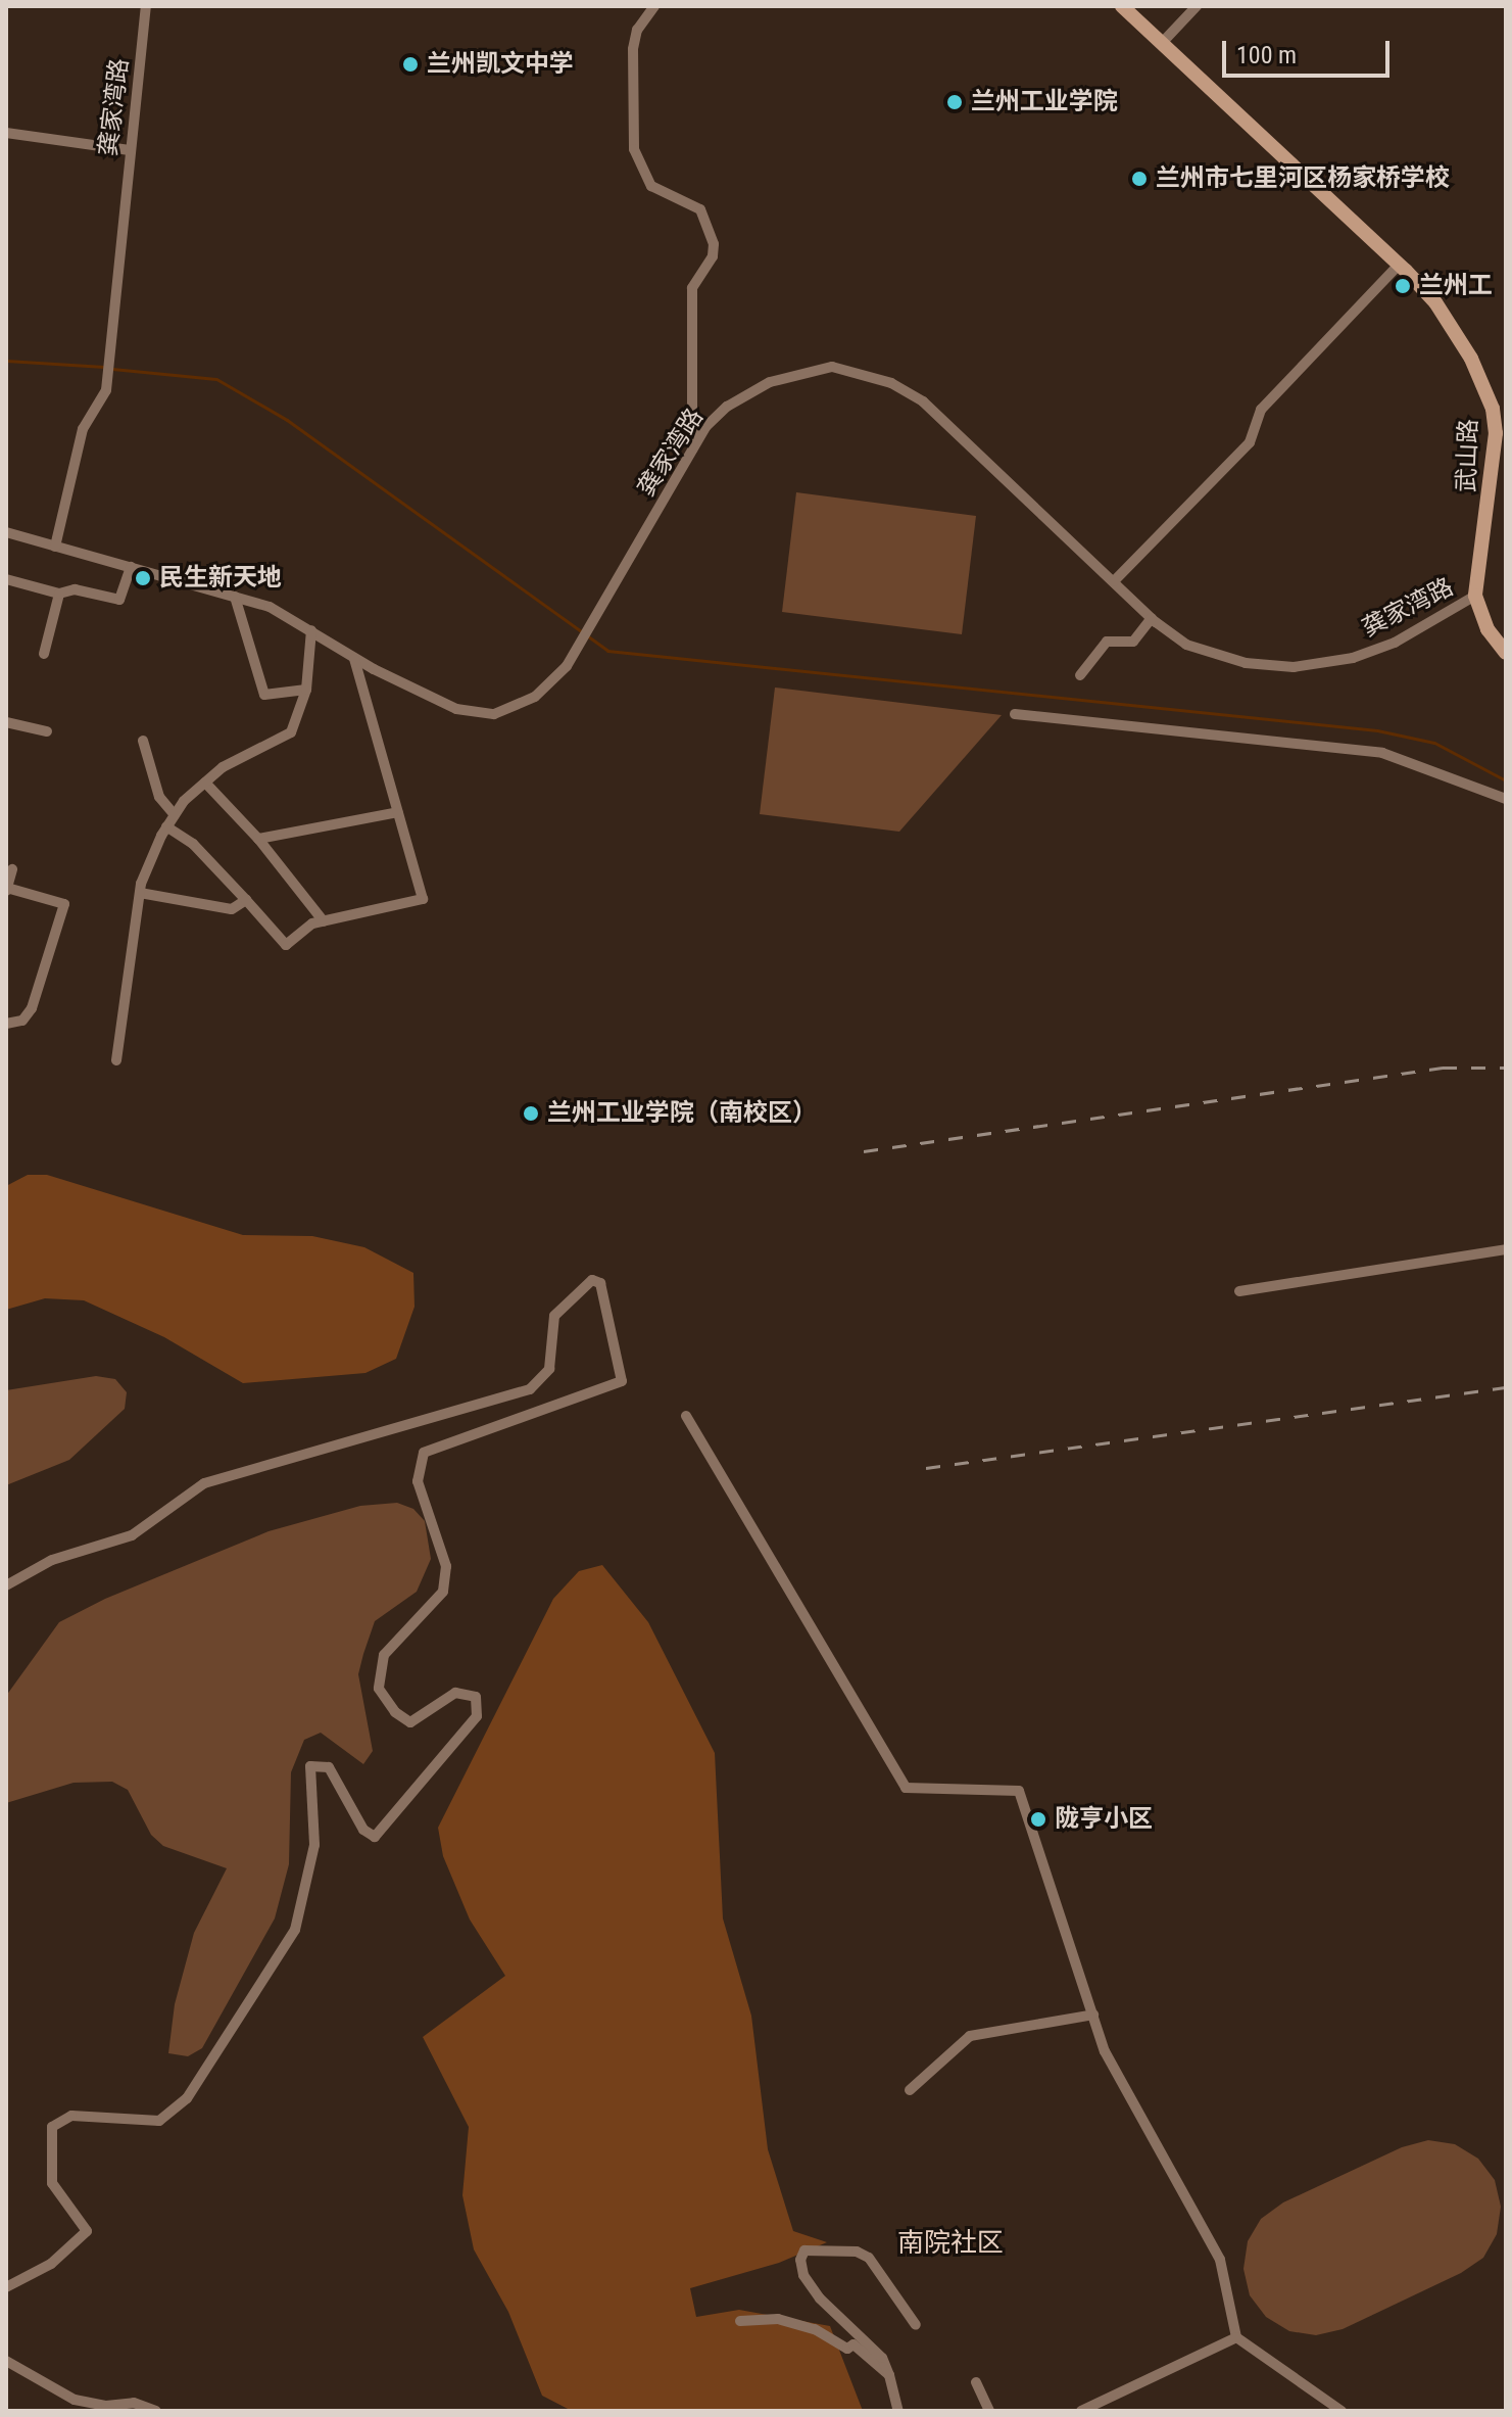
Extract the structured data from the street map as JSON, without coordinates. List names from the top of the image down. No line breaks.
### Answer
{"streets":{"main road":["武山路"],"street":["龚家湾路"]},"crossings":[["龚家湾路","武山路"]],"districts":["南院社区"],"places":["兰州凯文中学","兰州工业学院","兰州市七里河区杨家桥学校","兰州工","民生新天地","兰州工业学院（南校区）","陇亨小区"],"scale_bar":"100 m"}
